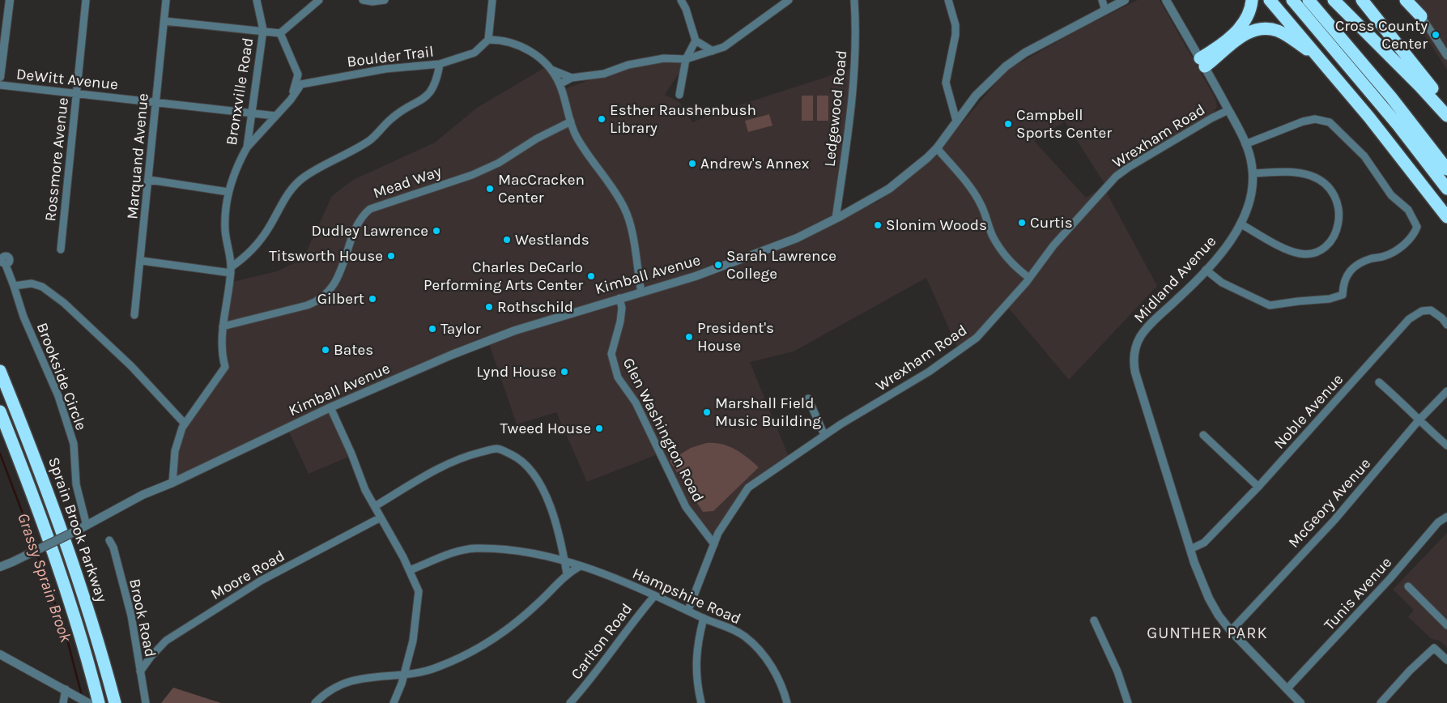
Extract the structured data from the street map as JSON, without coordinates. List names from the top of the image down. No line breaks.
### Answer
{"streets":{"highway":["Sprain Brook Parkway"],"street":["Boulder Trail","DeWitt Avenue","Bronxville Road","Ledgewood Road","Wrexham Road","Marquand Avenue","Rossmore Avenue","Mead Way","Kimball Avenue","Midland Avenue","Brookside Circle","Noble Avenue","Glen Washington Road","McGeory Avenue","Moore Road","Tunis Avenue","Hampshire Road","Brook Road","Carlton Road"]},"crossings":[["Boulder Trail","DeWitt Avenue"],["Boulder Trail","Bronxville Road"],["DeWitt Avenue","Bronxville Road"],["DeWitt Avenue","Marquand Avenue"],["DeWitt Avenue","Rossmore Avenue"],["Bronxville Road","Mead Way"],["Bronxville Road","Kimball Avenue"],["Bronxville Road","Brookside Circle"],["Ledgewood Road","Kimball Avenue"],["Wrexham Road","Midland Avenue"],["Wrexham Road","Glen Washington Road"],["Wrexham Road","Hampshire Road"],["Kimball Avenue","Brookside Circle"],["Kimball Avenue","Glen Washington Road"],["Midland Avenue","Noble Avenue"],["Midland Avenue","McGeory Avenue"],["Midland Avenue","Tunis Avenue"],["Moore Road","Brook Road"],["Hampshire Road","Carlton Road"]],"districts":["GUNTHER PARK"],"water":["Grassy Sprain Brook"],"places":["Cross County Center","Esther Raushenbush Library","Campbell Sports Center","Andrew's Annex","MacCracken Center","Curtis","Slonim Woods","Dudley Lawrence","Westlands","Titsworth House","Sarah Lawrence College","Charles DeCarlo Performing Arts Center","Gilbert","Rothschild","Taylor","President's House","Bates","Lynd House","Marshall Field Music Building","Tweed House"]}
